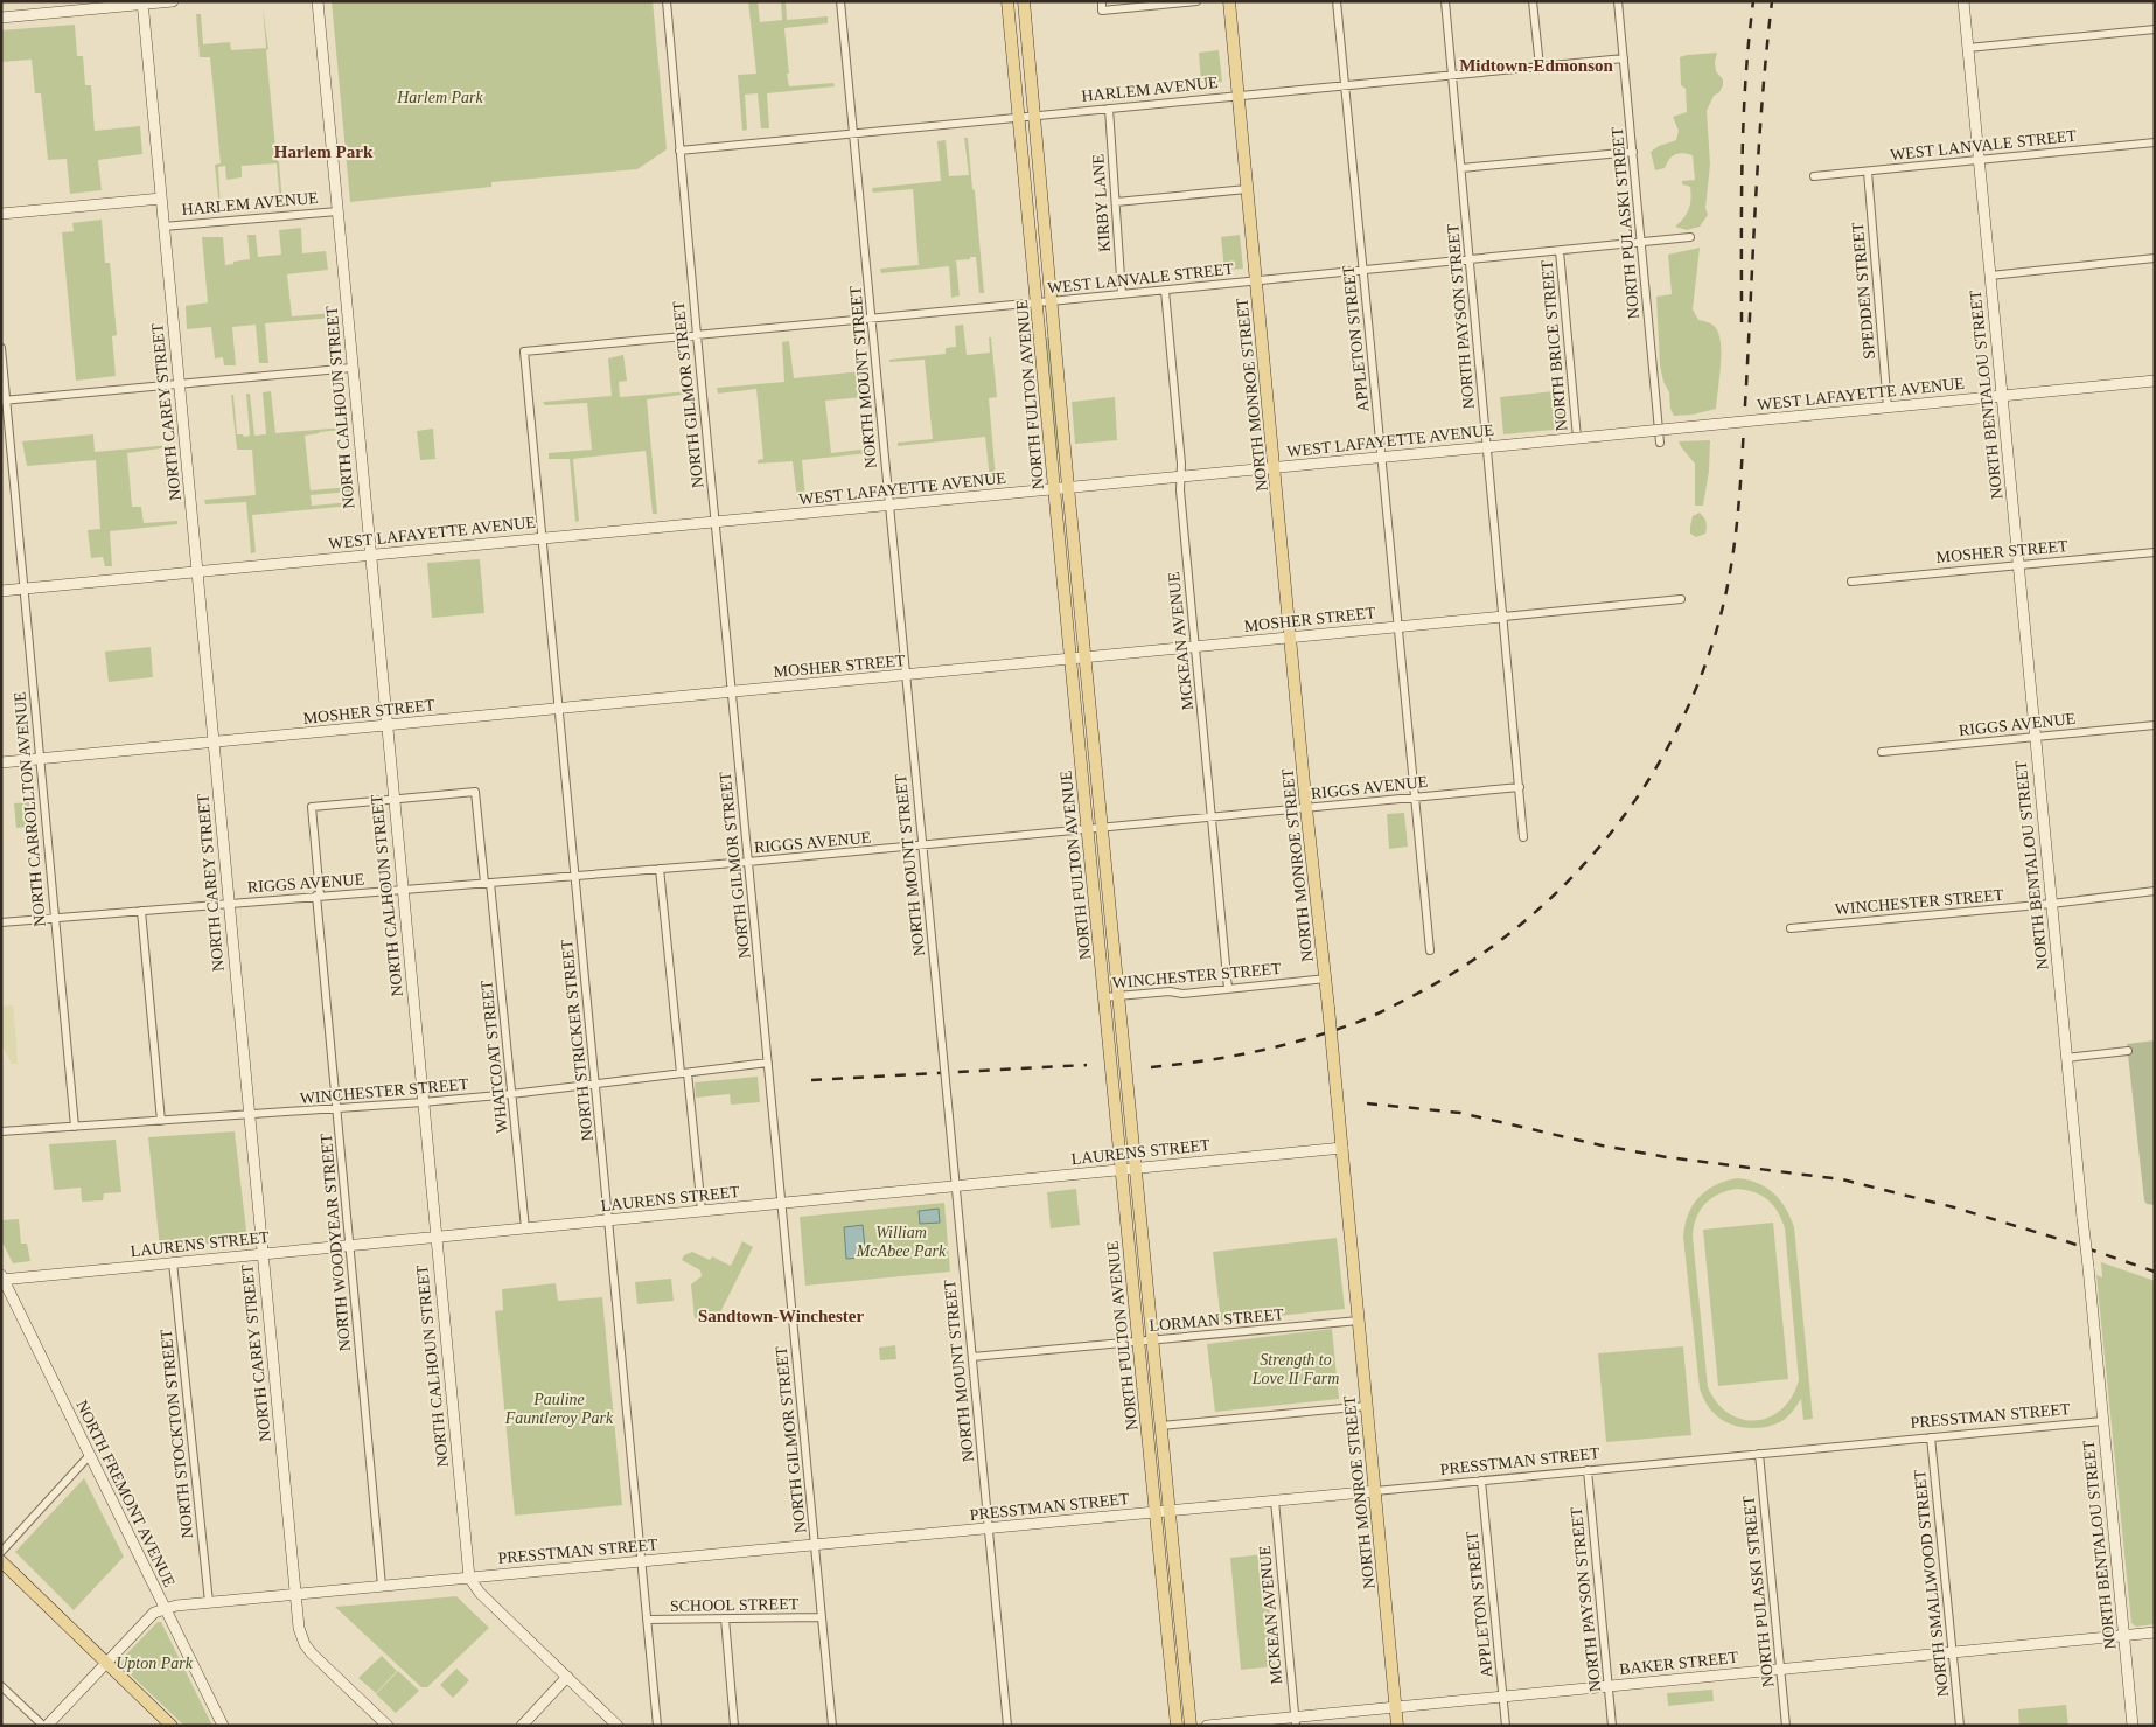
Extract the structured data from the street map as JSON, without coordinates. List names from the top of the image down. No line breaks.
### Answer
{"streets":{"main road":["NORTH FULTON AVENUE","NORTH MONROE STREET"],"street":["HARLEM AVENUE","WEST LANVALE STREET","KIRBY LANE","NORTH PULASKI STREET","SPEDDEN STREET","NORTH PAYSON STREET","APPLETON STREET","NORTH BRICE STREET","NORTH MOUNT STREET","WEST LAFAYETTE AVENUE","NORTH GILMOR STREET","NORTH BENTALOU STREET","NORTH CALHOUN STREET","NORTH CAREY STREET","MOSHER STREET","MCKEAN AVENUE","RIGGS AVENUE","NORTH CARROLLTON AVENUE","WINCHESTER STREET","NORTH STRICKER STREET","WHATCOAT STREET","LAURENS STREET","NORTH WOODYEAR STREET","LORMAN STREET","PRESSTMAN STREET","NORTH STOCKTON STREET","NORTH FREMONT AVENUE","NORTH SMALLWOOD STREET","SCHOOL STREET","BAKER STREET"]},"crossings":[["HARLEM AVENUE","KIRBY LANE"],["HARLEM AVENUE","NORTH PULASKI STREET"],["HARLEM AVENUE","NORTH PAYSON STREET"],["HARLEM AVENUE","APPLETON STREET"],["HARLEM AVENUE","NORTH MOUNT STREET"],["HARLEM AVENUE","NORTH GILMOR STREET"],["HARLEM AVENUE","NORTH FULTON AVENUE"],["HARLEM AVENUE","NORTH MONROE STREET"],["HARLEM AVENUE","NORTH CALHOUN STREET"],["HARLEM AVENUE","NORTH CAREY STREET"],["WEST LANVALE STREET","KIRBY LANE"],["WEST LANVALE STREET","NORTH PULASKI STREET"],["WEST LANVALE STREET","SPEDDEN STREET"],["WEST LANVALE STREET","NORTH PAYSON STREET"],["WEST LANVALE STREET","APPLETON STREET"],["WEST LANVALE STREET","NORTH BRICE STREET"],["WEST LANVALE STREET","NORTH MOUNT STREET"],["WEST LANVALE STREET","NORTH GILMOR STREET"],["WEST LANVALE STREET","NORTH FULTON AVENUE"],["WEST LANVALE STREET","NORTH MONROE STREET"],["WEST LANVALE STREET","NORTH BENTALOU STREET"],["WEST LANVALE STREET","MCKEAN AVENUE"],["WEST LANVALE STREET","NORTH STRICKER STREET"],["NORTH PULASKI STREET","NORTH BRICE STREET"],["NORTH PULASKI STREET","PRESSTMAN STREET"],["NORTH PULASKI STREET","BAKER STREET"],["SPEDDEN STREET","WEST LAFAYETTE AVENUE"],["NORTH PAYSON STREET","WEST LAFAYETTE AVENUE"],["NORTH PAYSON STREET","MOSHER STREET"],["NORTH PAYSON STREET","RIGGS AVENUE"],["NORTH PAYSON STREET","PRESSTMAN STREET"],["NORTH PAYSON STREET","BAKER STREET"],["APPLETON STREET","WEST LAFAYETTE AVENUE"],["APPLETON STREET","MOSHER STREET"],["APPLETON STREET","RIGGS AVENUE"],["APPLETON STREET","PRESSTMAN STREET"],["APPLETON STREET","BAKER STREET"],["NORTH MOUNT STREET","WEST LAFAYETTE AVENUE"],["NORTH MOUNT STREET","MOSHER STREET"],["NORTH MOUNT STREET","RIGGS AVENUE"],["NORTH MOUNT STREET","LAURENS STREET"],["NORTH MOUNT STREET","LORMAN STREET"],["NORTH MOUNT STREET","PRESSTMAN STREET"],["WEST LAFAYETTE AVENUE","NORTH GILMOR STREET"],["WEST LAFAYETTE AVENUE","NORTH FULTON AVENUE"],["WEST LAFAYETTE AVENUE","NORTH MONROE STREET"],["WEST LAFAYETTE AVENUE","NORTH BENTALOU STREET"],["WEST LAFAYETTE AVENUE","NORTH CALHOUN STREET"],["WEST LAFAYETTE AVENUE","NORTH CAREY STREET"],["WEST LAFAYETTE AVENUE","MCKEAN AVENUE"],["WEST LAFAYETTE AVENUE","NORTH CARROLLTON AVENUE"],["WEST LAFAYETTE AVENUE","NORTH STRICKER STREET"],["NORTH GILMOR STREET","MOSHER STREET"],["NORTH GILMOR STREET","RIGGS AVENUE"],["NORTH GILMOR STREET","WINCHESTER STREET"],["NORTH GILMOR STREET","LAURENS STREET"],["NORTH GILMOR STREET","PRESSTMAN STREET"],["NORTH GILMOR STREET","SCHOOL STREET"],["NORTH FULTON AVENUE","MOSHER STREET"],["NORTH FULTON AVENUE","RIGGS AVENUE"],["NORTH FULTON AVENUE","WINCHESTER STREET"],["NORTH FULTON AVENUE","LAURENS STREET"],["NORTH FULTON AVENUE","LORMAN STREET"],["NORTH FULTON AVENUE","PRESSTMAN STREET"],["NORTH MONROE STREET","MOSHER STREET"],["NORTH MONROE STREET","RIGGS AVENUE"],["NORTH MONROE STREET","WINCHESTER STREET"],["NORTH MONROE STREET","LAURENS STREET"],["NORTH MONROE STREET","LORMAN STREET"],["NORTH MONROE STREET","PRESSTMAN STREET"],["NORTH MONROE STREET","BAKER STREET"],["NORTH BENTALOU STREET","MOSHER STREET"],["NORTH BENTALOU STREET","RIGGS AVENUE"],["NORTH BENTALOU STREET","WINCHESTER STREET"],["NORTH BENTALOU STREET","PRESSTMAN STREET"],["NORTH BENTALOU STREET","BAKER STREET"],["NORTH CALHOUN STREET","MOSHER STREET"],["NORTH CALHOUN STREET","RIGGS AVENUE"],["NORTH CALHOUN STREET","WINCHESTER STREET"],["NORTH CALHOUN STREET","WHATCOAT STREET"],["NORTH CALHOUN STREET","LAURENS STREET"],["NORTH CALHOUN STREET","NORTH WOODYEAR STREET"],["NORTH CALHOUN STREET","PRESSTMAN STREET"],["NORTH CAREY STREET","MOSHER STREET"],["NORTH CAREY STREET","RIGGS AVENUE"],["NORTH CAREY STREET","WINCHESTER STREET"],["NORTH CAREY STREET","LAURENS STREET"],["NORTH CAREY STREET","PRESSTMAN STREET"],["MOSHER STREET","MCKEAN AVENUE"],["MOSHER STREET","NORTH CARROLLTON AVENUE"],["MOSHER STREET","NORTH STRICKER STREET"],["MCKEAN AVENUE","RIGGS AVENUE"],["MCKEAN AVENUE","WINCHESTER STREET"],["MCKEAN AVENUE","PRESSTMAN STREET"],["MCKEAN AVENUE","BAKER STREET"],["RIGGS AVENUE","NORTH CARROLLTON AVENUE"],["RIGGS AVENUE","NORTH STRICKER STREET"],["RIGGS AVENUE","WHATCOAT STREET"],["RIGGS AVENUE","NORTH WOODYEAR STREET"],["NORTH CARROLLTON AVENUE","WINCHESTER STREET"],["WINCHESTER STREET","NORTH STRICKER STREET"],["WINCHESTER STREET","WHATCOAT STREET"],["WINCHESTER STREET","NORTH WOODYEAR STREET"],["NORTH STRICKER STREET","LAURENS STREET"],["NORTH STRICKER STREET","PRESSTMAN STREET"],["NORTH STRICKER STREET","SCHOOL STREET"],["WHATCOAT STREET","LAURENS STREET"],["WHATCOAT STREET","NORTH WOODYEAR STREET"],["LAURENS STREET","NORTH WOODYEAR STREET"],["LAURENS STREET","NORTH STOCKTON STREET"],["LAURENS STREET","NORTH FREMONT AVENUE"],["NORTH WOODYEAR STREET","PRESSTMAN STREET"],["PRESSTMAN STREET","NORTH STOCKTON STREET"],["PRESSTMAN STREET","NORTH FREMONT AVENUE"],["PRESSTMAN STREET","NORTH SMALLWOOD STREET"],["NORTH SMALLWOOD STREET","BAKER STREET"]],"districts":["Midtown-Edmonson","Harlem Park","Sandtown-Winchester"],"parks":["Harlem Park","William McAbee Park","Strength to Love II Farm","Pauline Fauntleroy Park","Upton Park"]}
